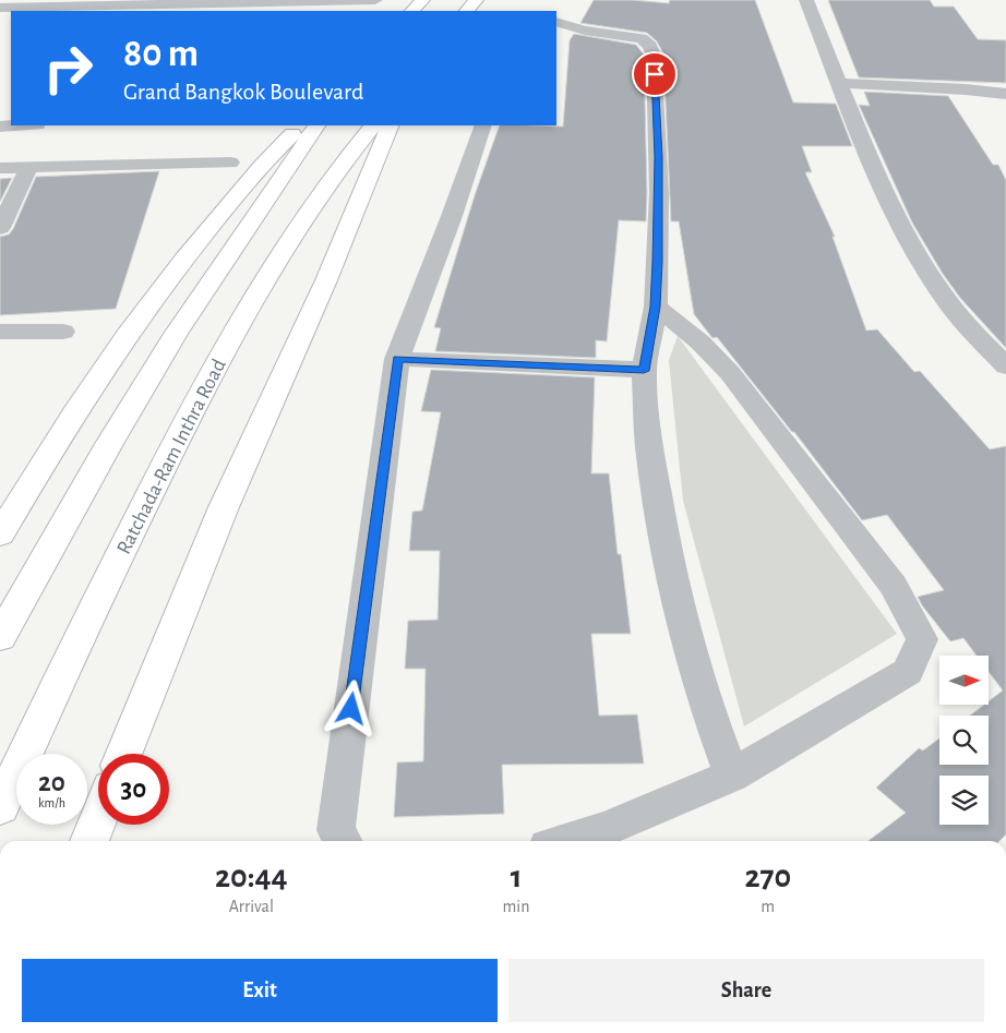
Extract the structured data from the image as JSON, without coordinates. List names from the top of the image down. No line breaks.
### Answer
{"streets":{"main road":["Ratchada-Ram Inthra Road"]},"north":"right","page":{"turn":["80 m","Grand Bangkok Boulevard"],"speed":"20 km/h","limit":"30","eta":["20:44","Arrival","1","min","270","m"],"buttons":["Exit","Share"]}}
